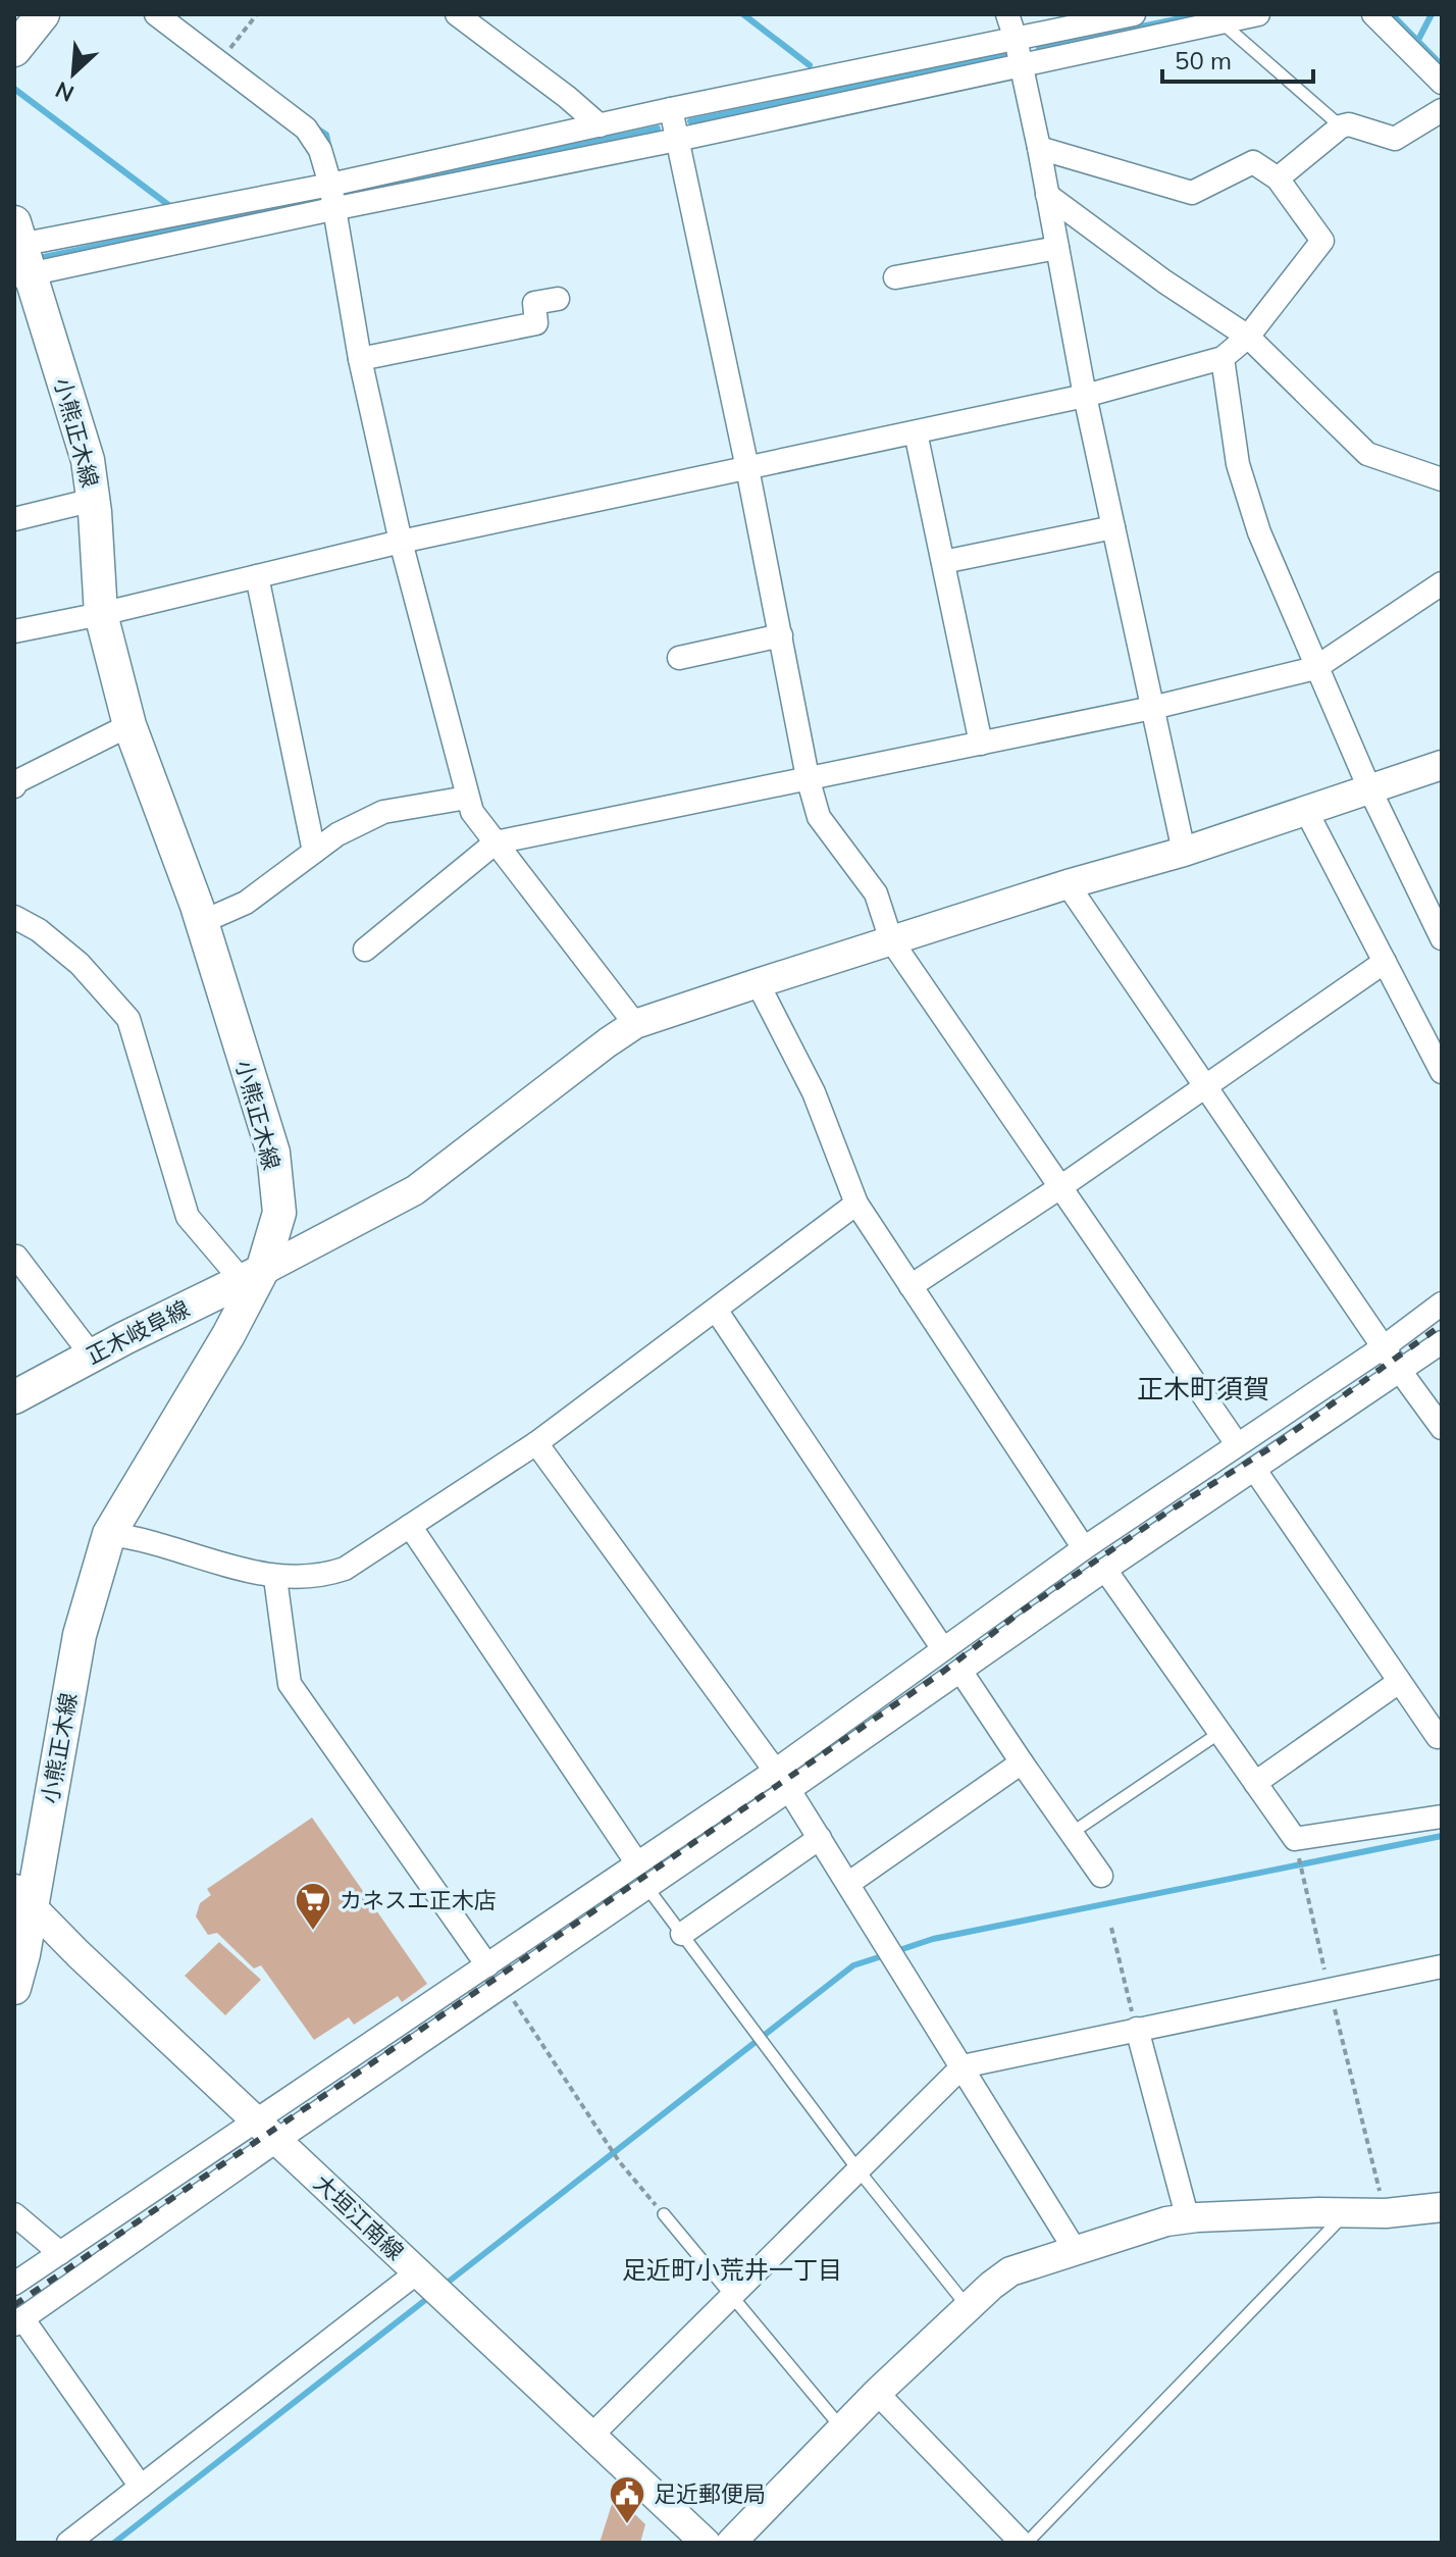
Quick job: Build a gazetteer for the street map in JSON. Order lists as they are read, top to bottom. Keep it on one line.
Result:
{"streets":{"main road":["小熊正木線","正木岐阜線"],"street":["大垣江南線"]},"crossings":[["小熊正木線","正木岐阜線"],["小熊正木線","大垣江南線"]],"districts":["正木町須賀","足近町小荒井一丁目"],"places":{"supermarket":["カネスエ正木店"],"public building":["足近郵便局"]},"scale_bar":"50 m","north":"bottom left"}
